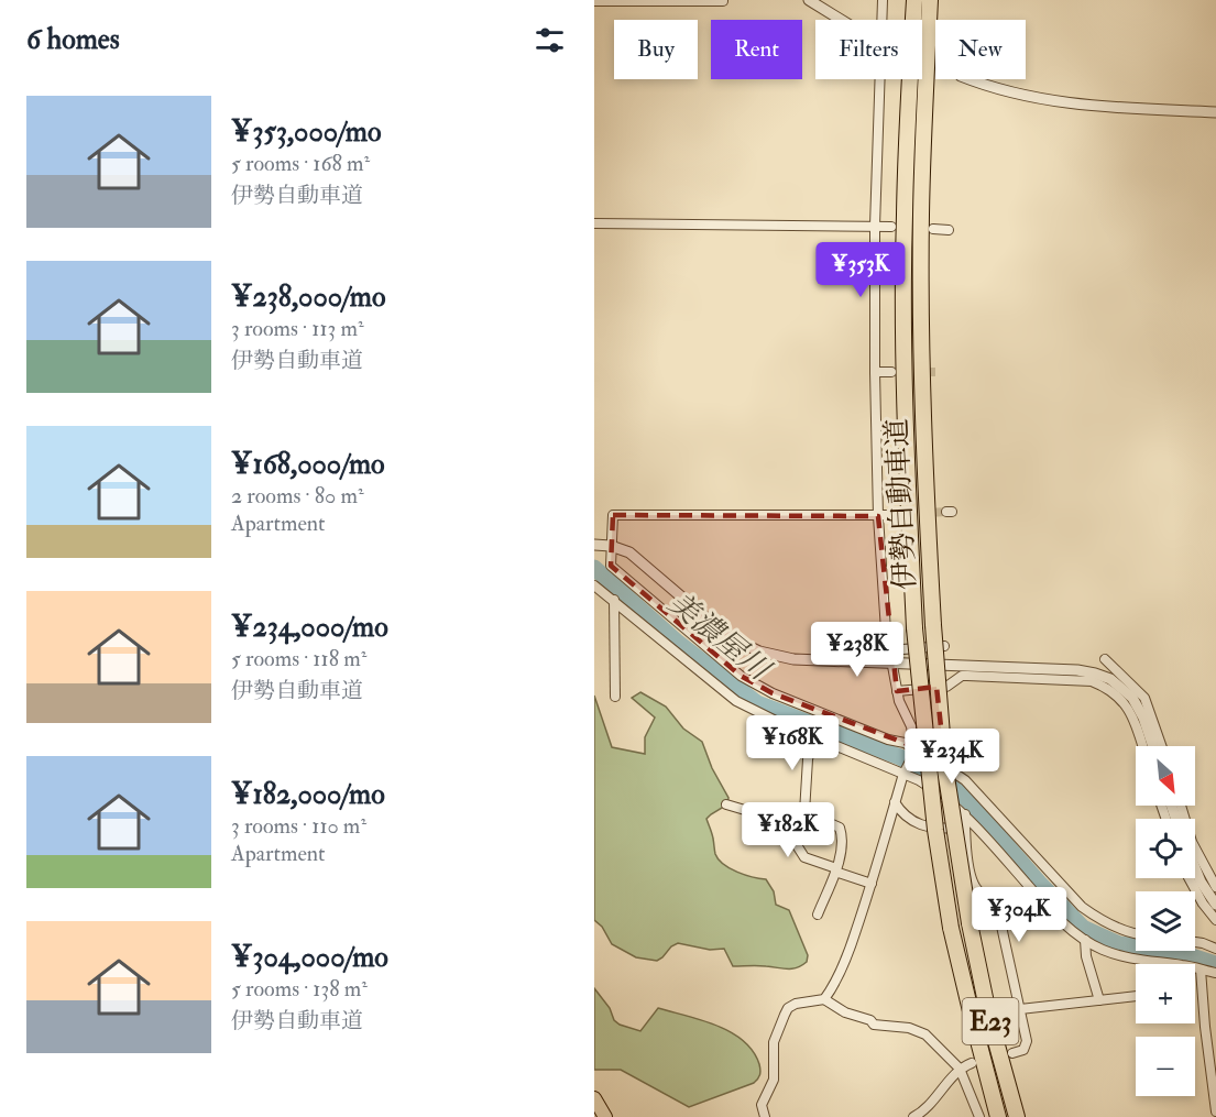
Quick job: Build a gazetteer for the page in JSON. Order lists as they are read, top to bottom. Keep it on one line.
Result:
{"streets":{"highway":["伊勢自動車道","E23"]},"water":["美濃屋川"],"north":"bottom right","page":{"heading":"6 homes","chip":["Buy","Rent","Filters","New"],"list":[{"name":"¥353,000/mo","note":"5 rooms · 168 m² · 伊勢自動車道"},{"name":"¥238,000/mo","note":"3 rooms · 113 m² · 伊勢自動車道"},{"name":"¥168,000/mo","note":"2 rooms · 80 m² · Apartment"},{"name":"¥234,000/mo","note":"5 rooms · 118 m² · 伊勢自動車道"},{"name":"¥182,000/mo","note":"3 rooms · 110 m² · Apartment"},{"name":"¥304,000/mo","note":"5 rooms · 138 m² · 伊勢自動車道"}],"price":["¥353K","¥238K","¥168K","¥234K","¥182K","¥304K"],"map_buttons":["+","−"]}}
